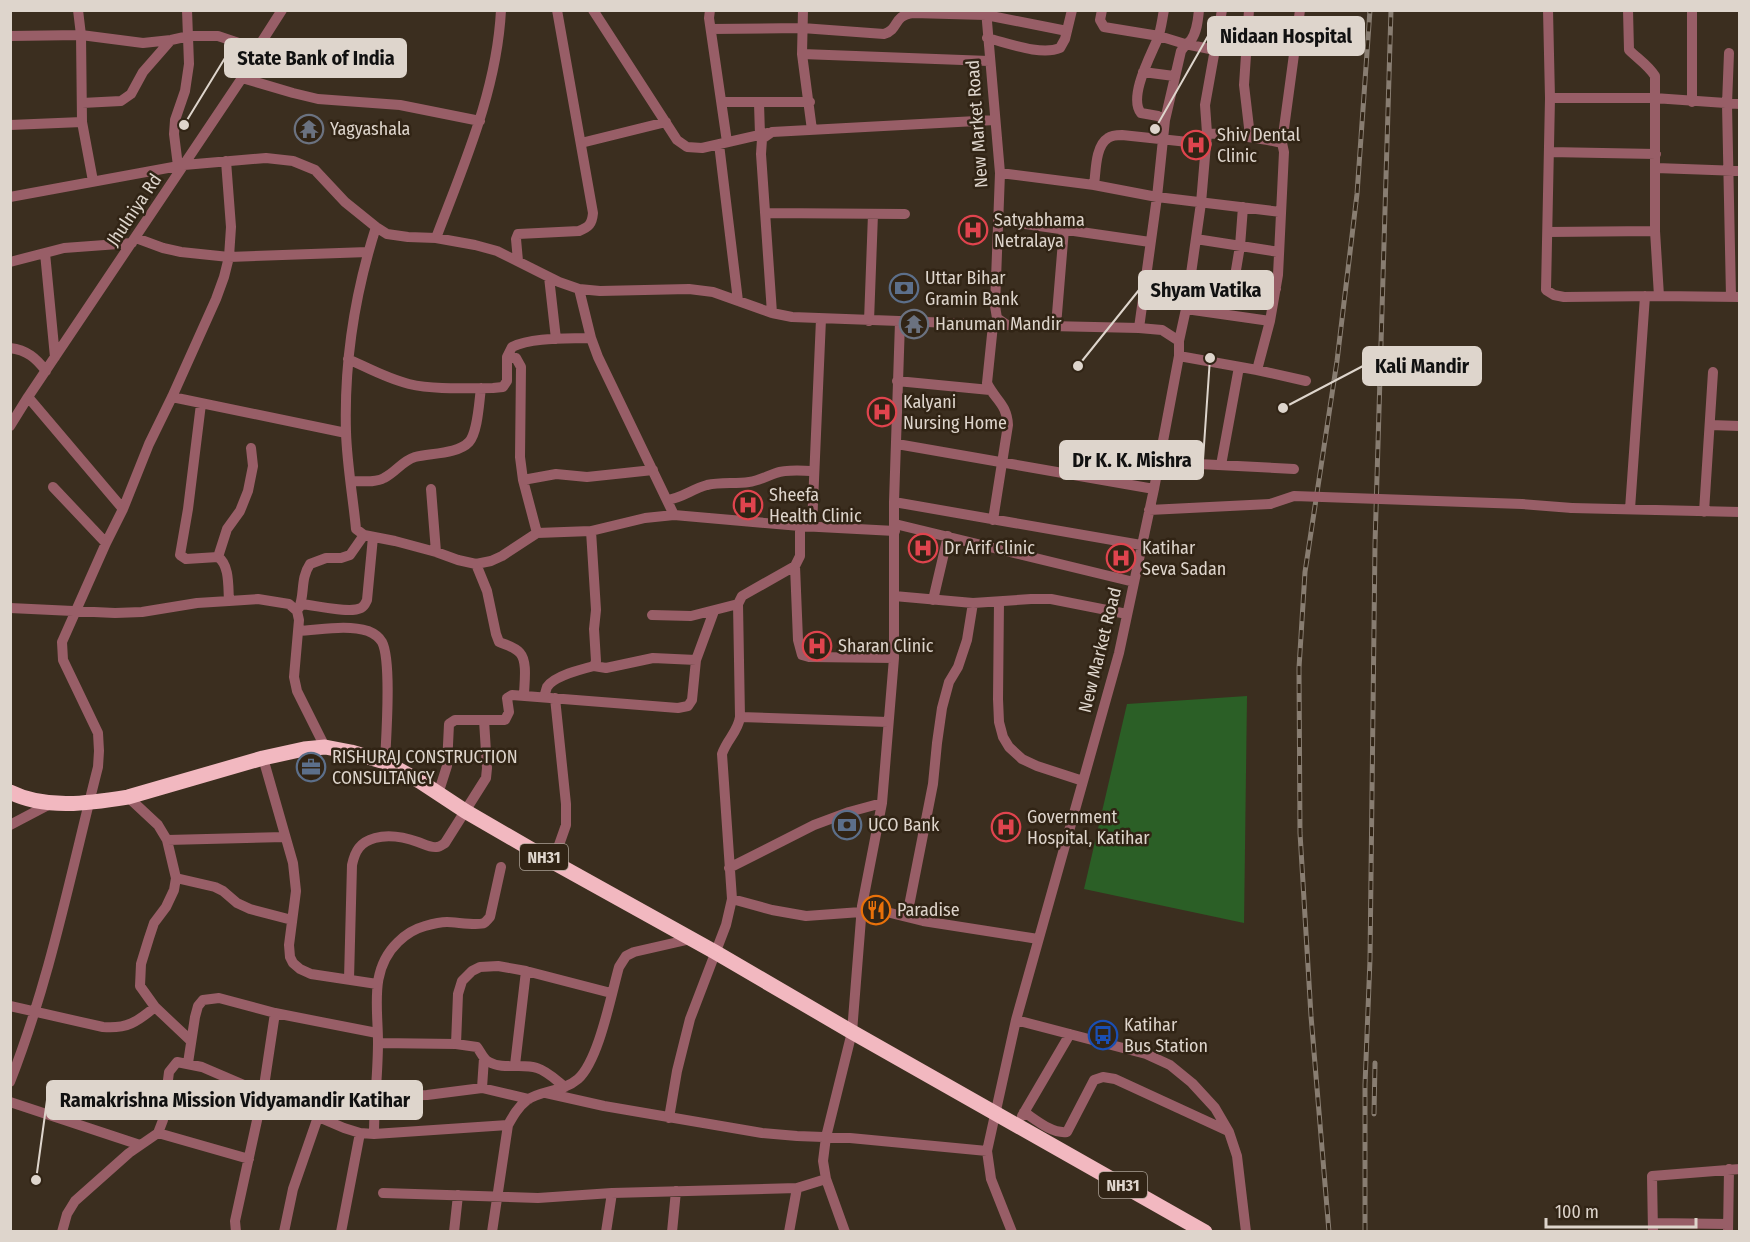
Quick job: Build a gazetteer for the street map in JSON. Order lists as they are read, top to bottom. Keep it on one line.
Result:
{"streets":{"highway":["NH31"],"street":["New Market Road","Jhulniya Rd"]},"crossings":[["New Market Road","NH31"]],"places":{"other":["State Bank of India","Nidaan Hospital","Dr K. K. Mishra","Shyam Vatika","Kali Mandir","Ramakrishna Mission Vidyamandir Katihar"],"temple":["Yagyashala","Hanuman Mandir"],"hospital":["Shiv Dental Clinic","Satyabhama Netralaya","Kalyani Nursing Home","Sheefa Health Clinic","Dr Arif Clinic","Katihar Seva Sadan","Sharan Clinic","Government Hospital, Katihar"],"bank":["Uttar Bihar Gramin Bank","UCO Bank"],"office":["RISHURAJ CONSTRUCTION CONSULTANCY"],"restaurant":["Paradise"],"bus stop":["Katihar Bus Station"]},"scale_bar":"100 m"}
